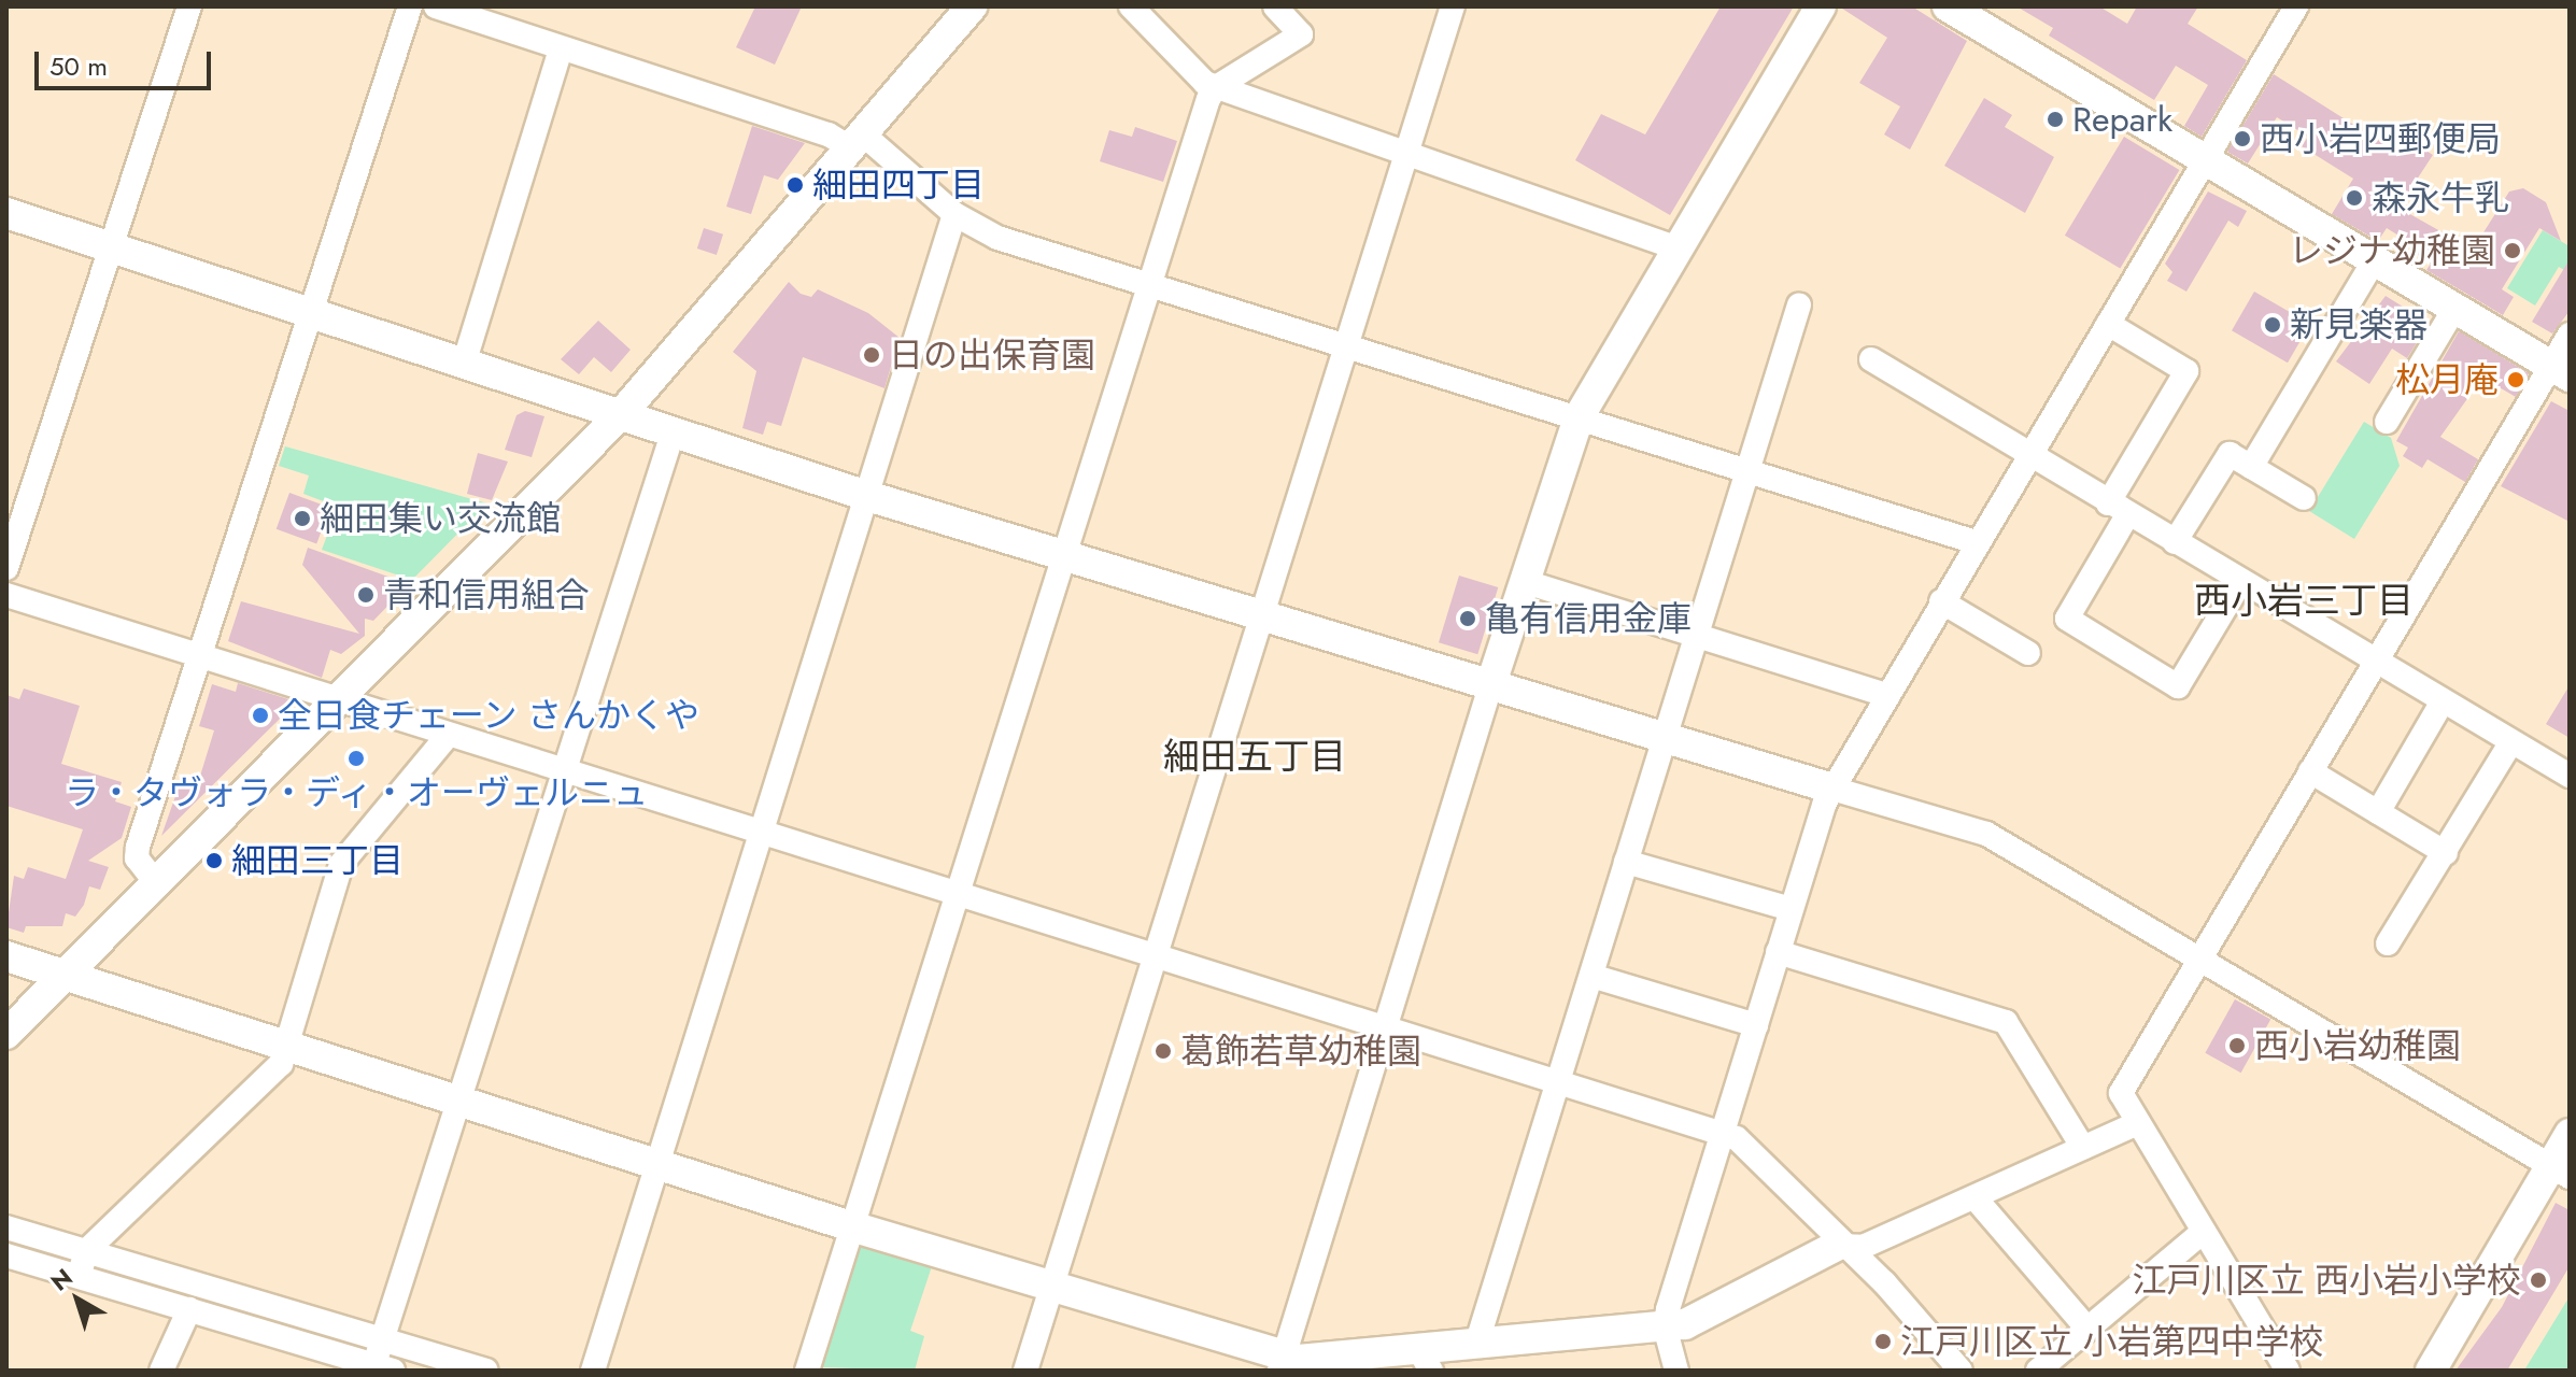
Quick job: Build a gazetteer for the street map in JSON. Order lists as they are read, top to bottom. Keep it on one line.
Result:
{"districts":["西小岩三丁目","細田五丁目"],"places":["Repark","西小岩四郵便局","細田四丁目","森永牛乳","レジナ幼稚園","新見楽器","日の出保育園","松月庵","細田集い交流館","青和信用組合","亀有信用金庫","全日食チェーン さんかくや","ラ・タヴォラ・ディ・オーヴェルニュ","細田三丁目","西小岩幼稚園","葛飾若草幼稚園","江戸川区立 西小岩小学校","江戸川区立 小岩第四中学校"],"scale_bar":"50 m","north":"top left"}
